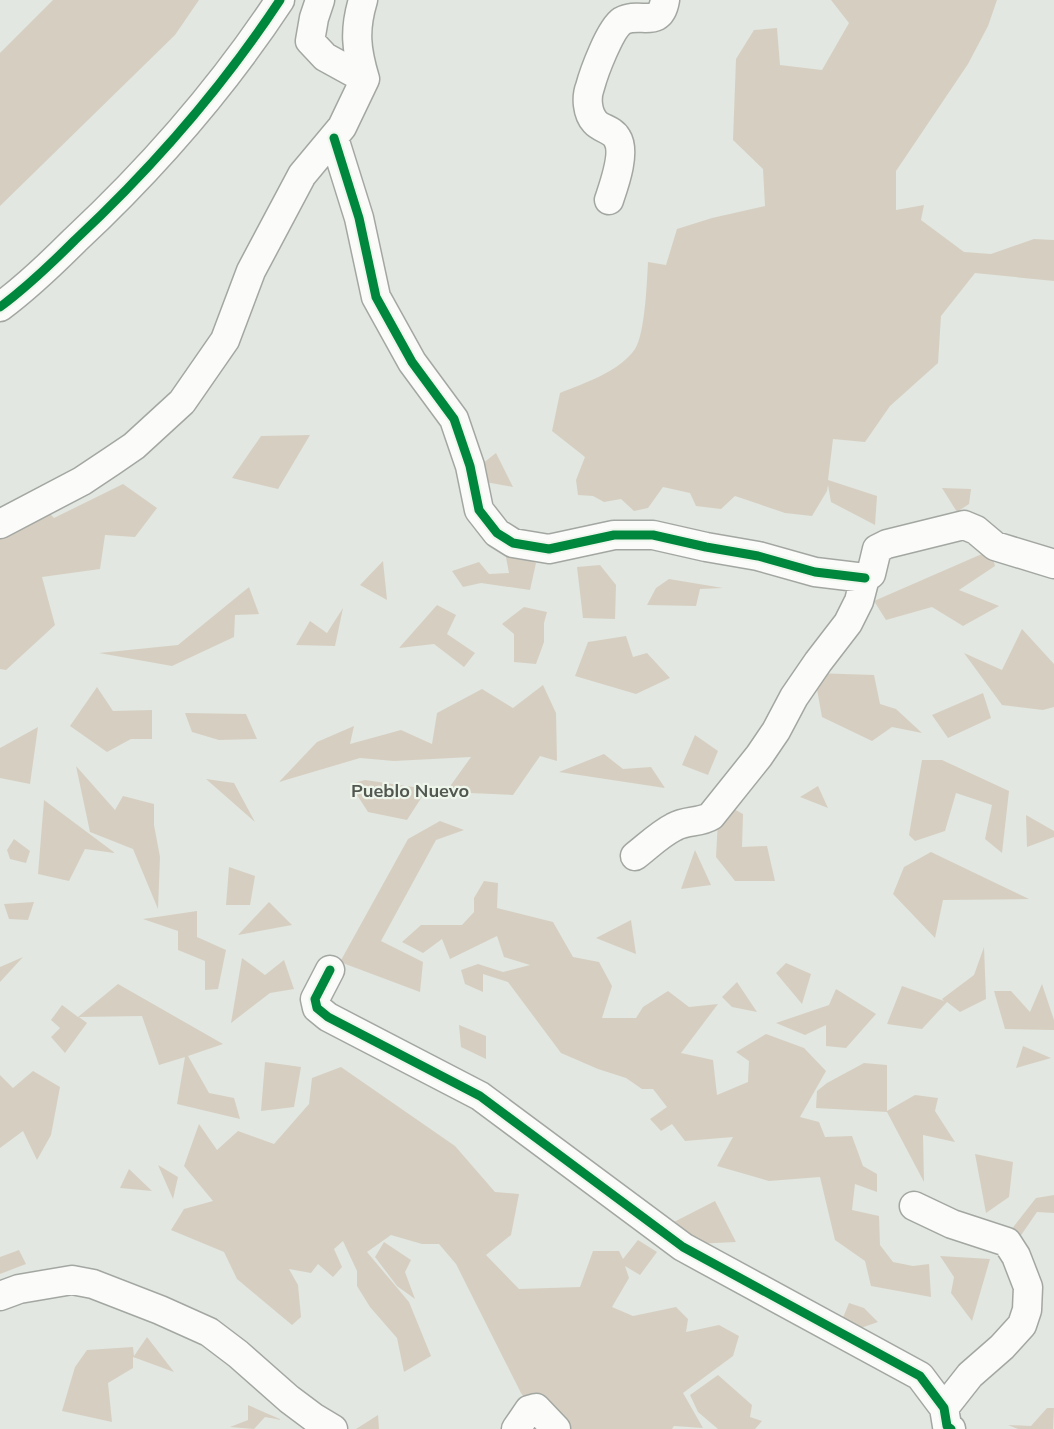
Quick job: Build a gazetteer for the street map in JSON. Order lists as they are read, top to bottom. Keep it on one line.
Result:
{"districts":["Pueblo Nuevo"]}
